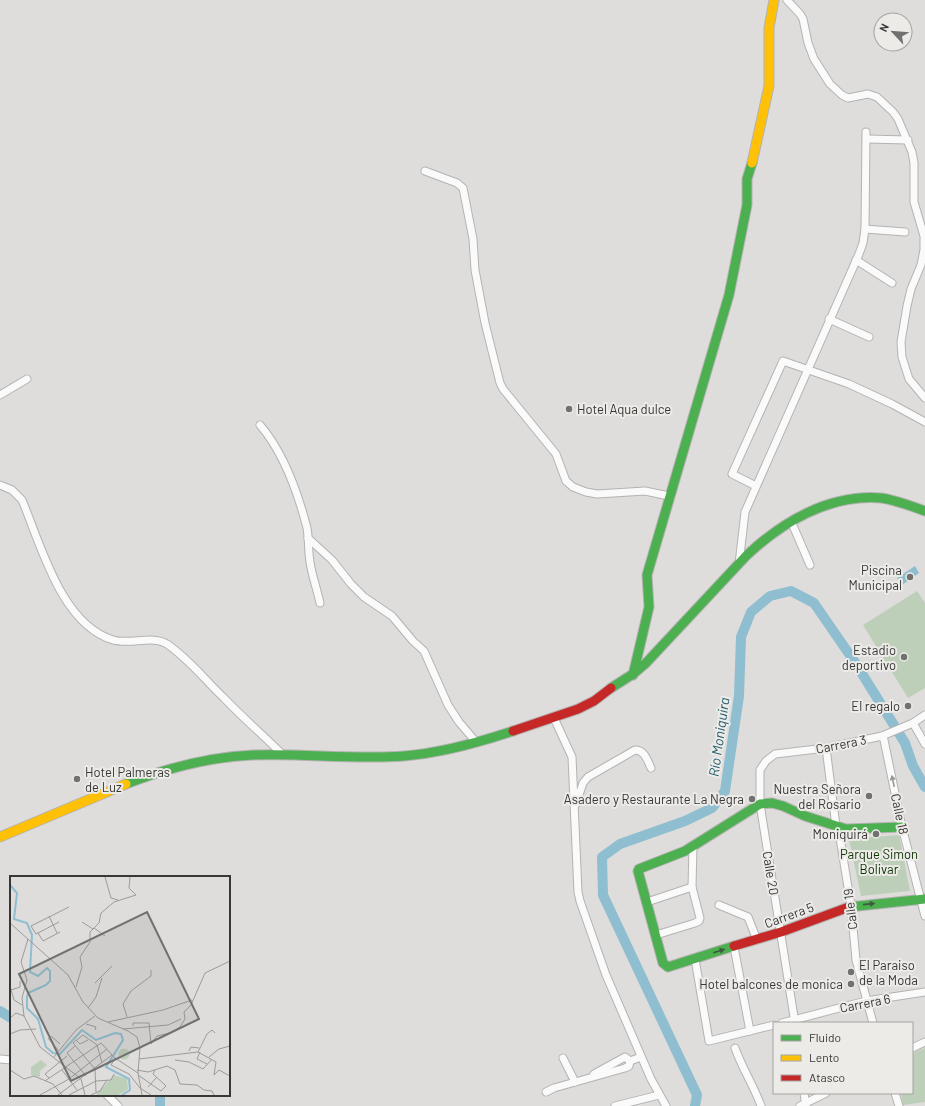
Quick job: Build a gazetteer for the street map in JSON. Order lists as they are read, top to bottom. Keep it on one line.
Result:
{"streets":{"street":["Carrera 3","Calle 18","Calle 20","Calle 19","Carrera 5","Carrera 6"]},"crossings":[["Carrera 3","Calle 18"],["Carrera 3","Calle 20"],["Carrera 3","Calle 19"],["Calle 18","Carrera 5"],["Calle 20","Carrera 5"],["Calle 20","Carrera 6"],["Calle 19","Carrera 5"],["Calle 19","Carrera 6"]],"one_way":["Calle 18"],"water":["Río Moniquira"],"parks":["Parque Simon Bolivar"],"places":["Hotel Aqua dulce","Piscina Municipal","Estadio deportivo","El regalo","Hotel Palmeras de Luz","Nuestra Señora del Rosario","Asadero y Restaurante La Negra","Moniquirá","El Paraiso de la Moda","Hotel balcones de monica"],"legend":["Fluido","Lento","Atasco"],"north":"top left"}
